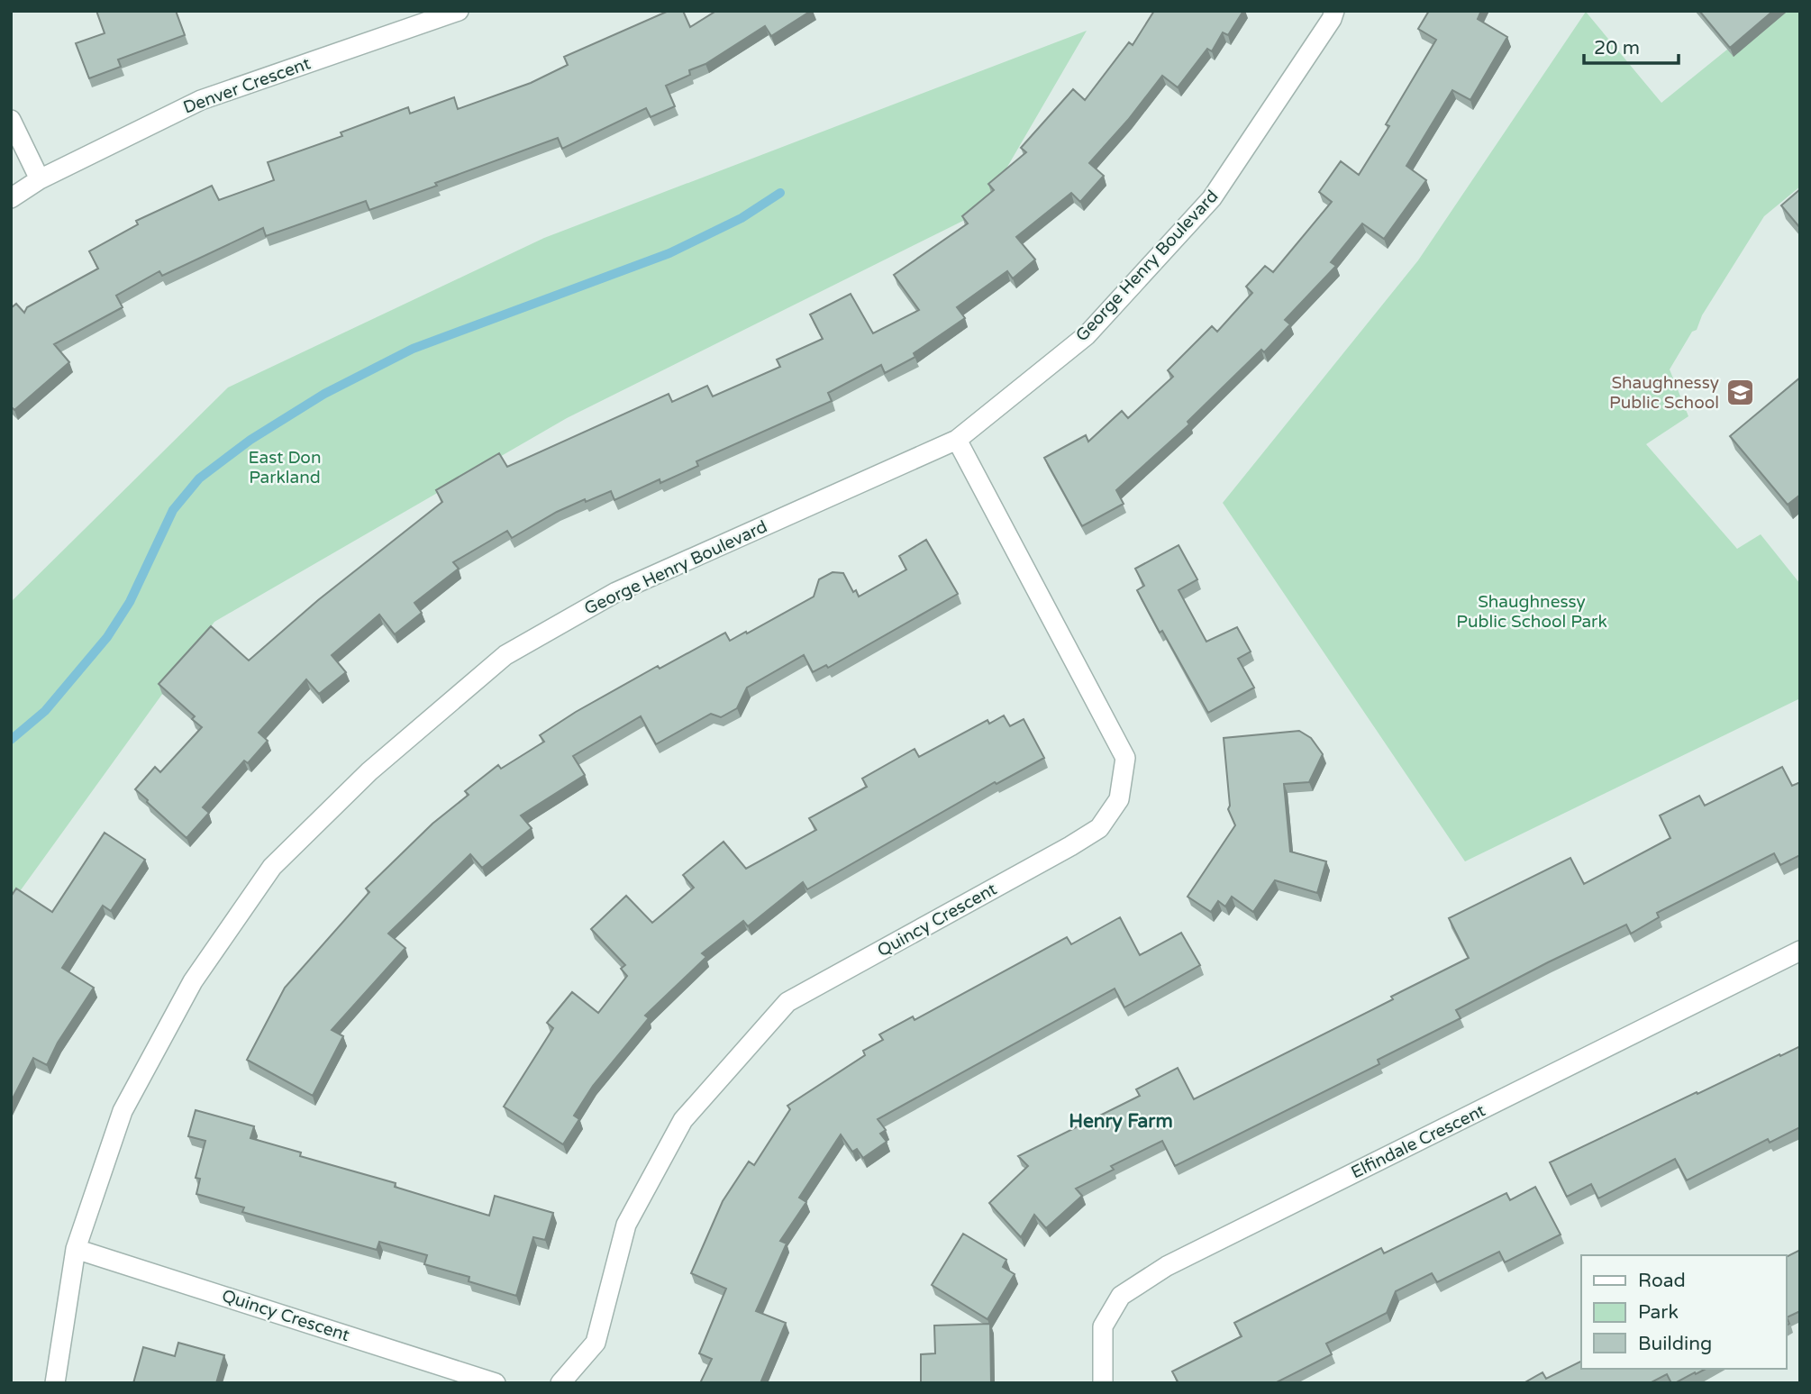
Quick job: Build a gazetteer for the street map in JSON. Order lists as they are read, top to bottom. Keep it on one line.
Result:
{"streets":{"street":["Denver Crescent","George Henry Boulevard","Quincy Crescent","Elfindale Crescent"]},"crossings":[["George Henry Boulevard","Quincy Crescent"]],"districts":["Henry Farm"],"parks":["East Don Parkland","Shaughnessy Public School Park"],"places":{"school or university":["Shaughnessy Public School"]},"legend":["Road","Park","Building"],"scale_bar":"20 m"}
